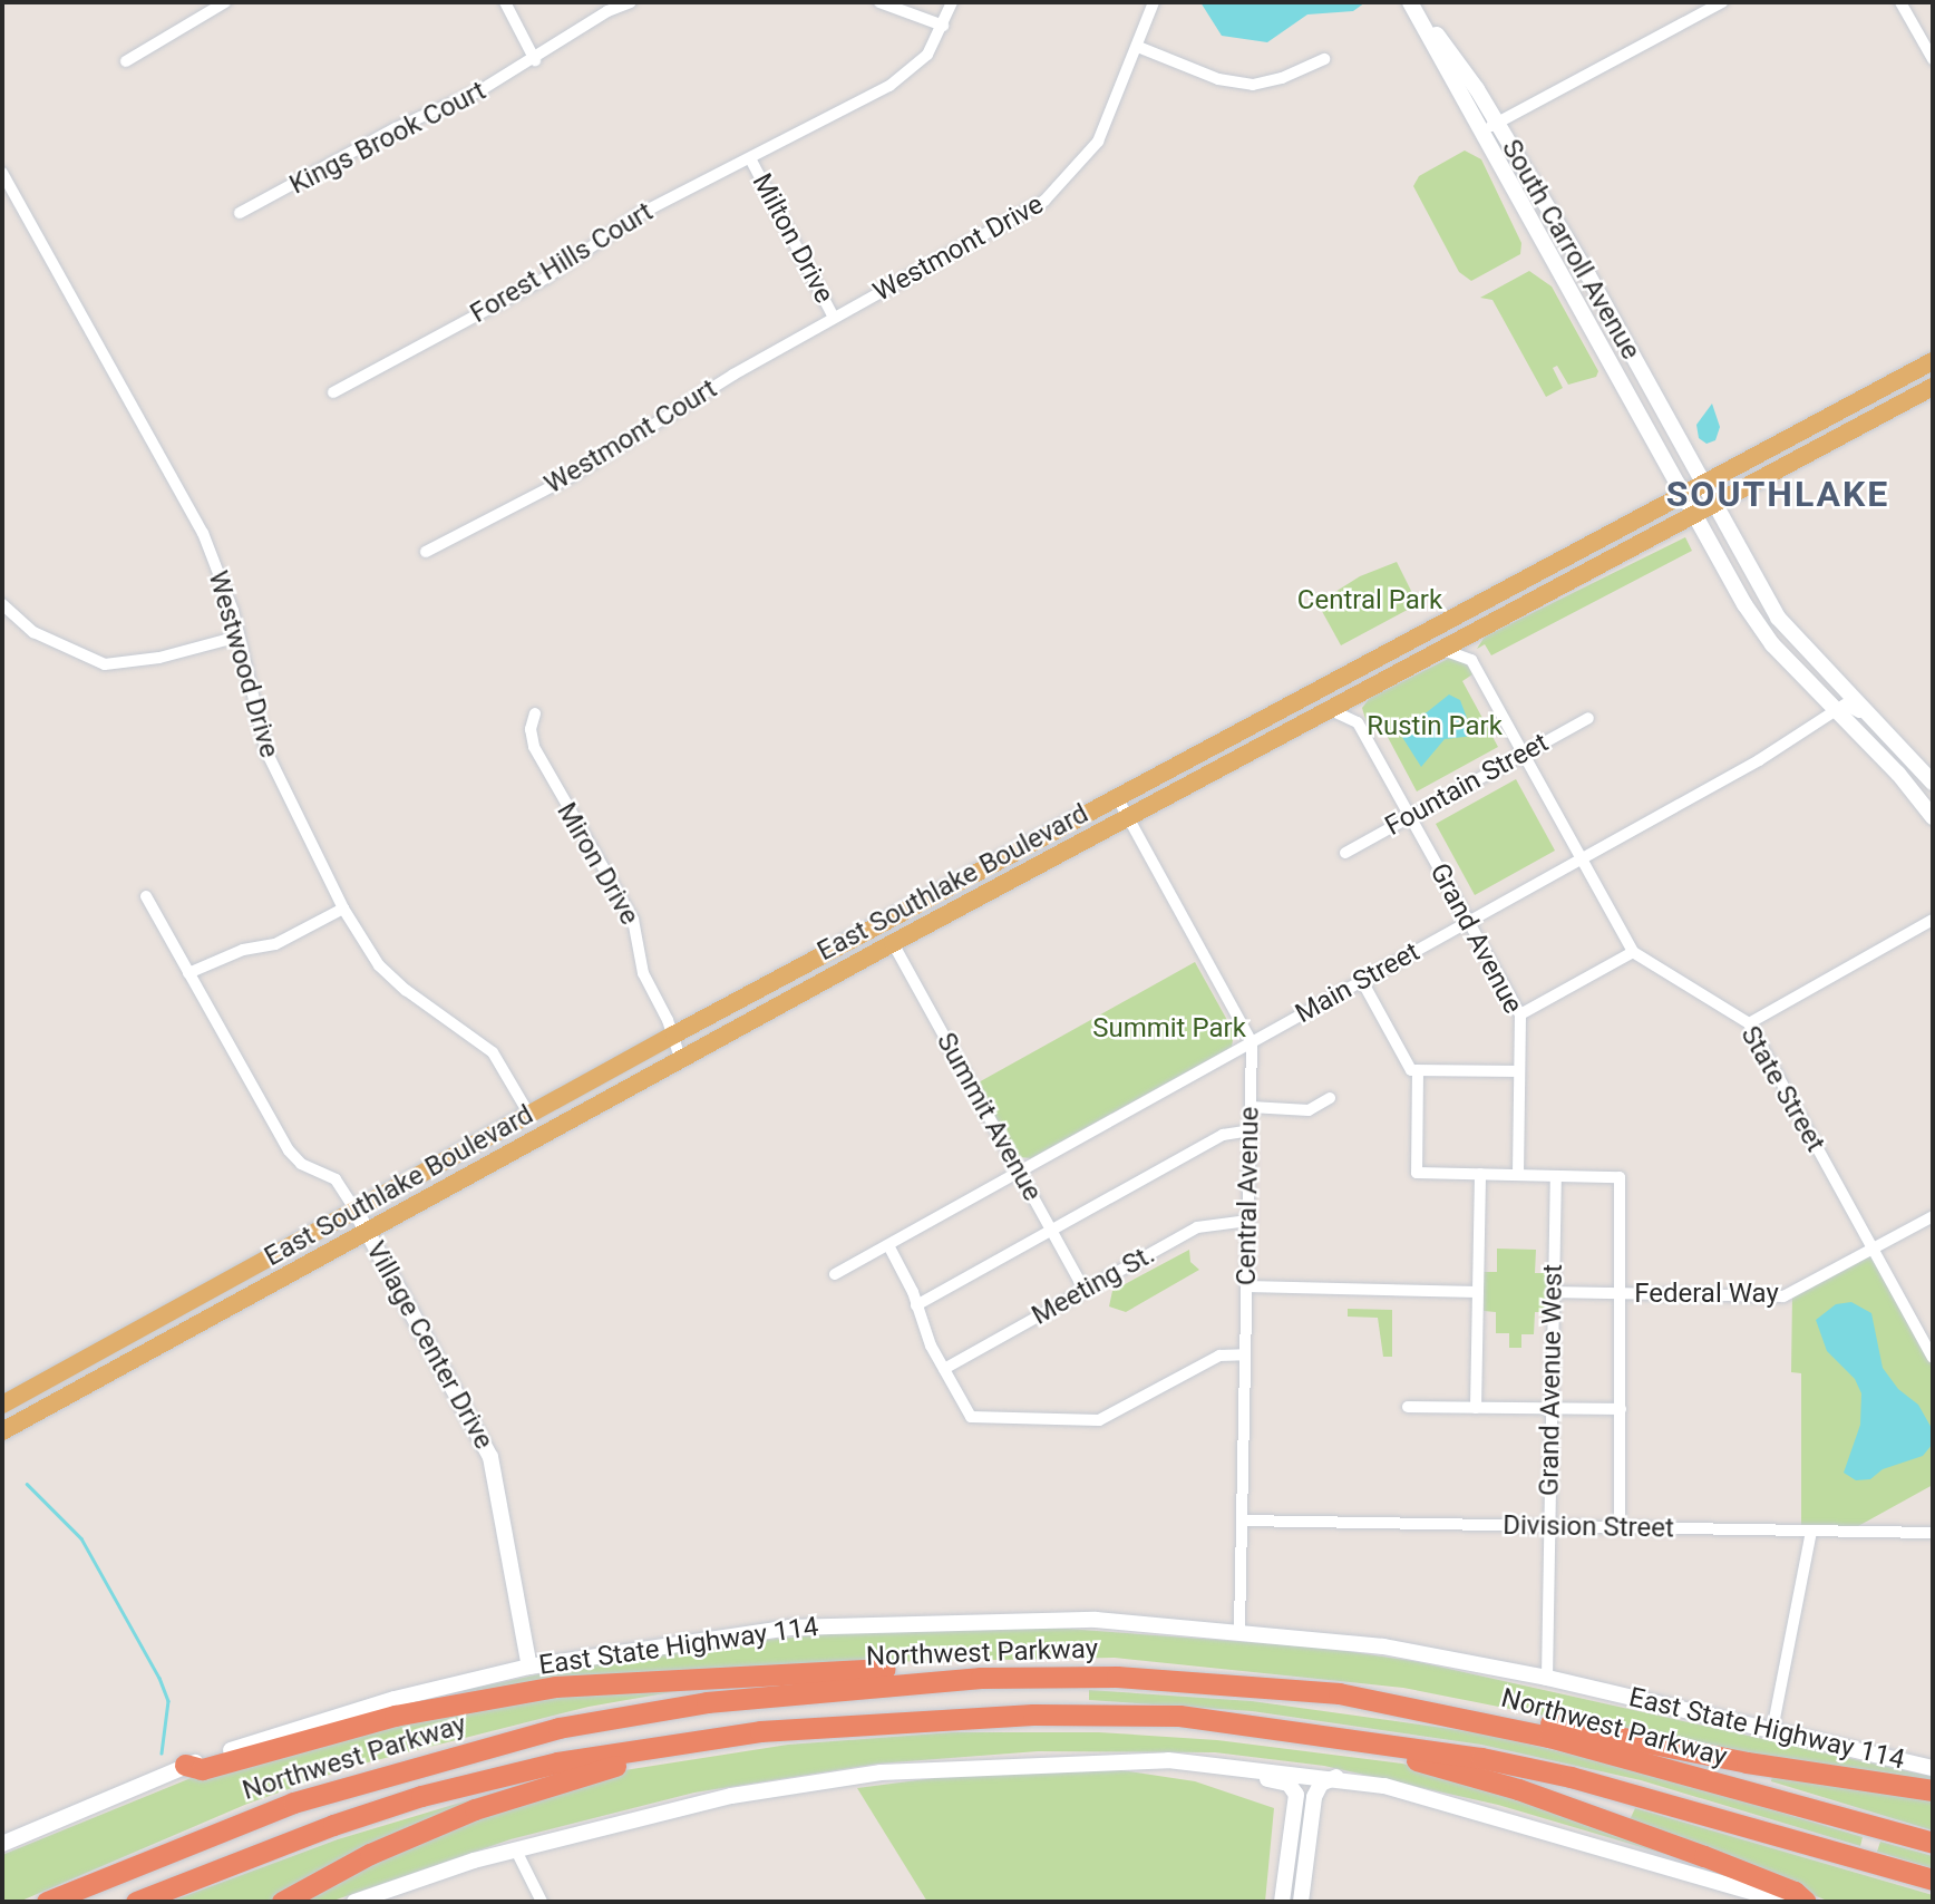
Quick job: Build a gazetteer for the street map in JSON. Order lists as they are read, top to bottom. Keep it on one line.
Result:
{"streets":{"highway":["Northwest Parkway"],"main road":["South Carroll Avenue","East Southlake Boulevard","Village Center Drive","East State Highway 114"],"street":["Kings Brook Court","Milton Drive","Westmont Drive","Forest Hills Court","Westmont Court","Westwood Drive","Fountain Street","Miron Drive","Grand Avenue","Main Street","State Street","Summit Avenue","Central Avenue","Meeting St.","Federal Way","Grand Avenue West","Division Street"]},"crossings":[["Milton Drive","Westmont Drive"],["Milton Drive","Forest Hills Court"],["Milton Drive","Westmont Court"],["Westmont Drive","Westmont Court"],["South Carroll Avenue","East Southlake Boulevard"],["South Carroll Avenue","Main Street"],["Westwood Drive","East Southlake Boulevard"],["Fountain Street","Grand Avenue"],["Fountain Street","State Street"],["Miron Drive","East Southlake Boulevard"],["East Southlake Boulevard","Summit Avenue"],["East Southlake Boulevard","Central Avenue"],["East Southlake Boulevard","Village Center Drive"],["Grand Avenue","Main Street"],["Main Street","State Street"],["Main Street","Summit Avenue"],["Main Street","Central Avenue"],["State Street","Federal Way"],["Summit Avenue","Meeting St."],["Central Avenue","Meeting St."],["Central Avenue","Division Street"],["Central Avenue","East State Highway 114"],["Federal Way","Grand Avenue West"],["Village Center Drive","East State Highway 114"],["Grand Avenue West","Division Street"],["Grand Avenue West","East State Highway 114"]],"districts":["SOUTHLAKE"],"parks":["Central Park","Rustin Park","Summit Park"]}
